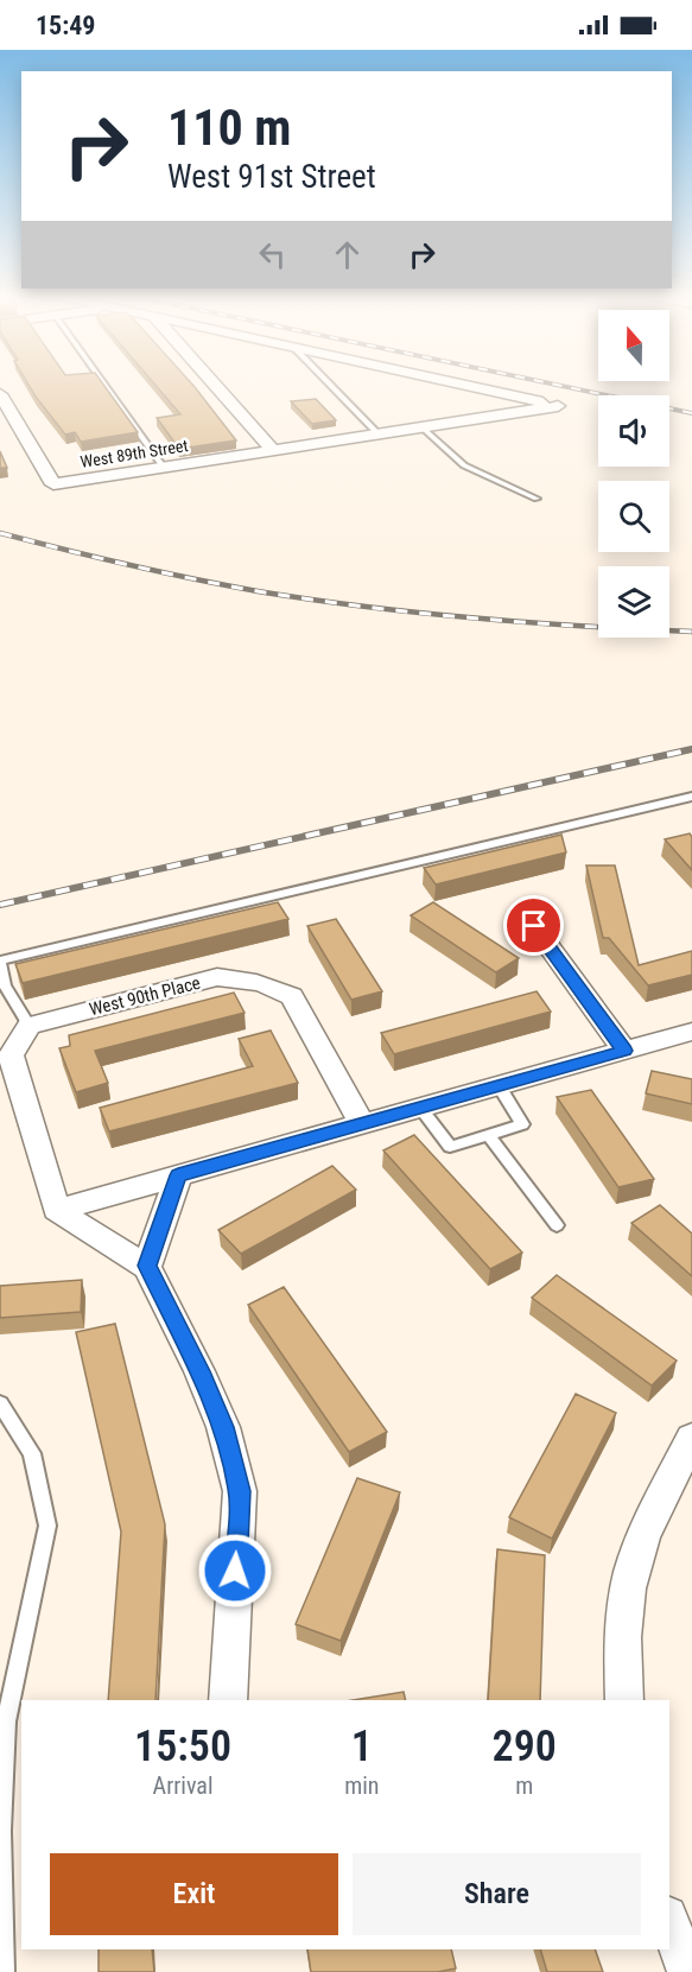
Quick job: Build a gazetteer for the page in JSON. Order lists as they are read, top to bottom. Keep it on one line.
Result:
{"streets":{"street":["West 89th Street","West 90th Place"]},"north":"top","page":{"status":"15:49","turn":["110 m","West 91st Street"],"eta":["15:50","Arrival","1","min","290","m"],"buttons":["Exit","Share"]}}
